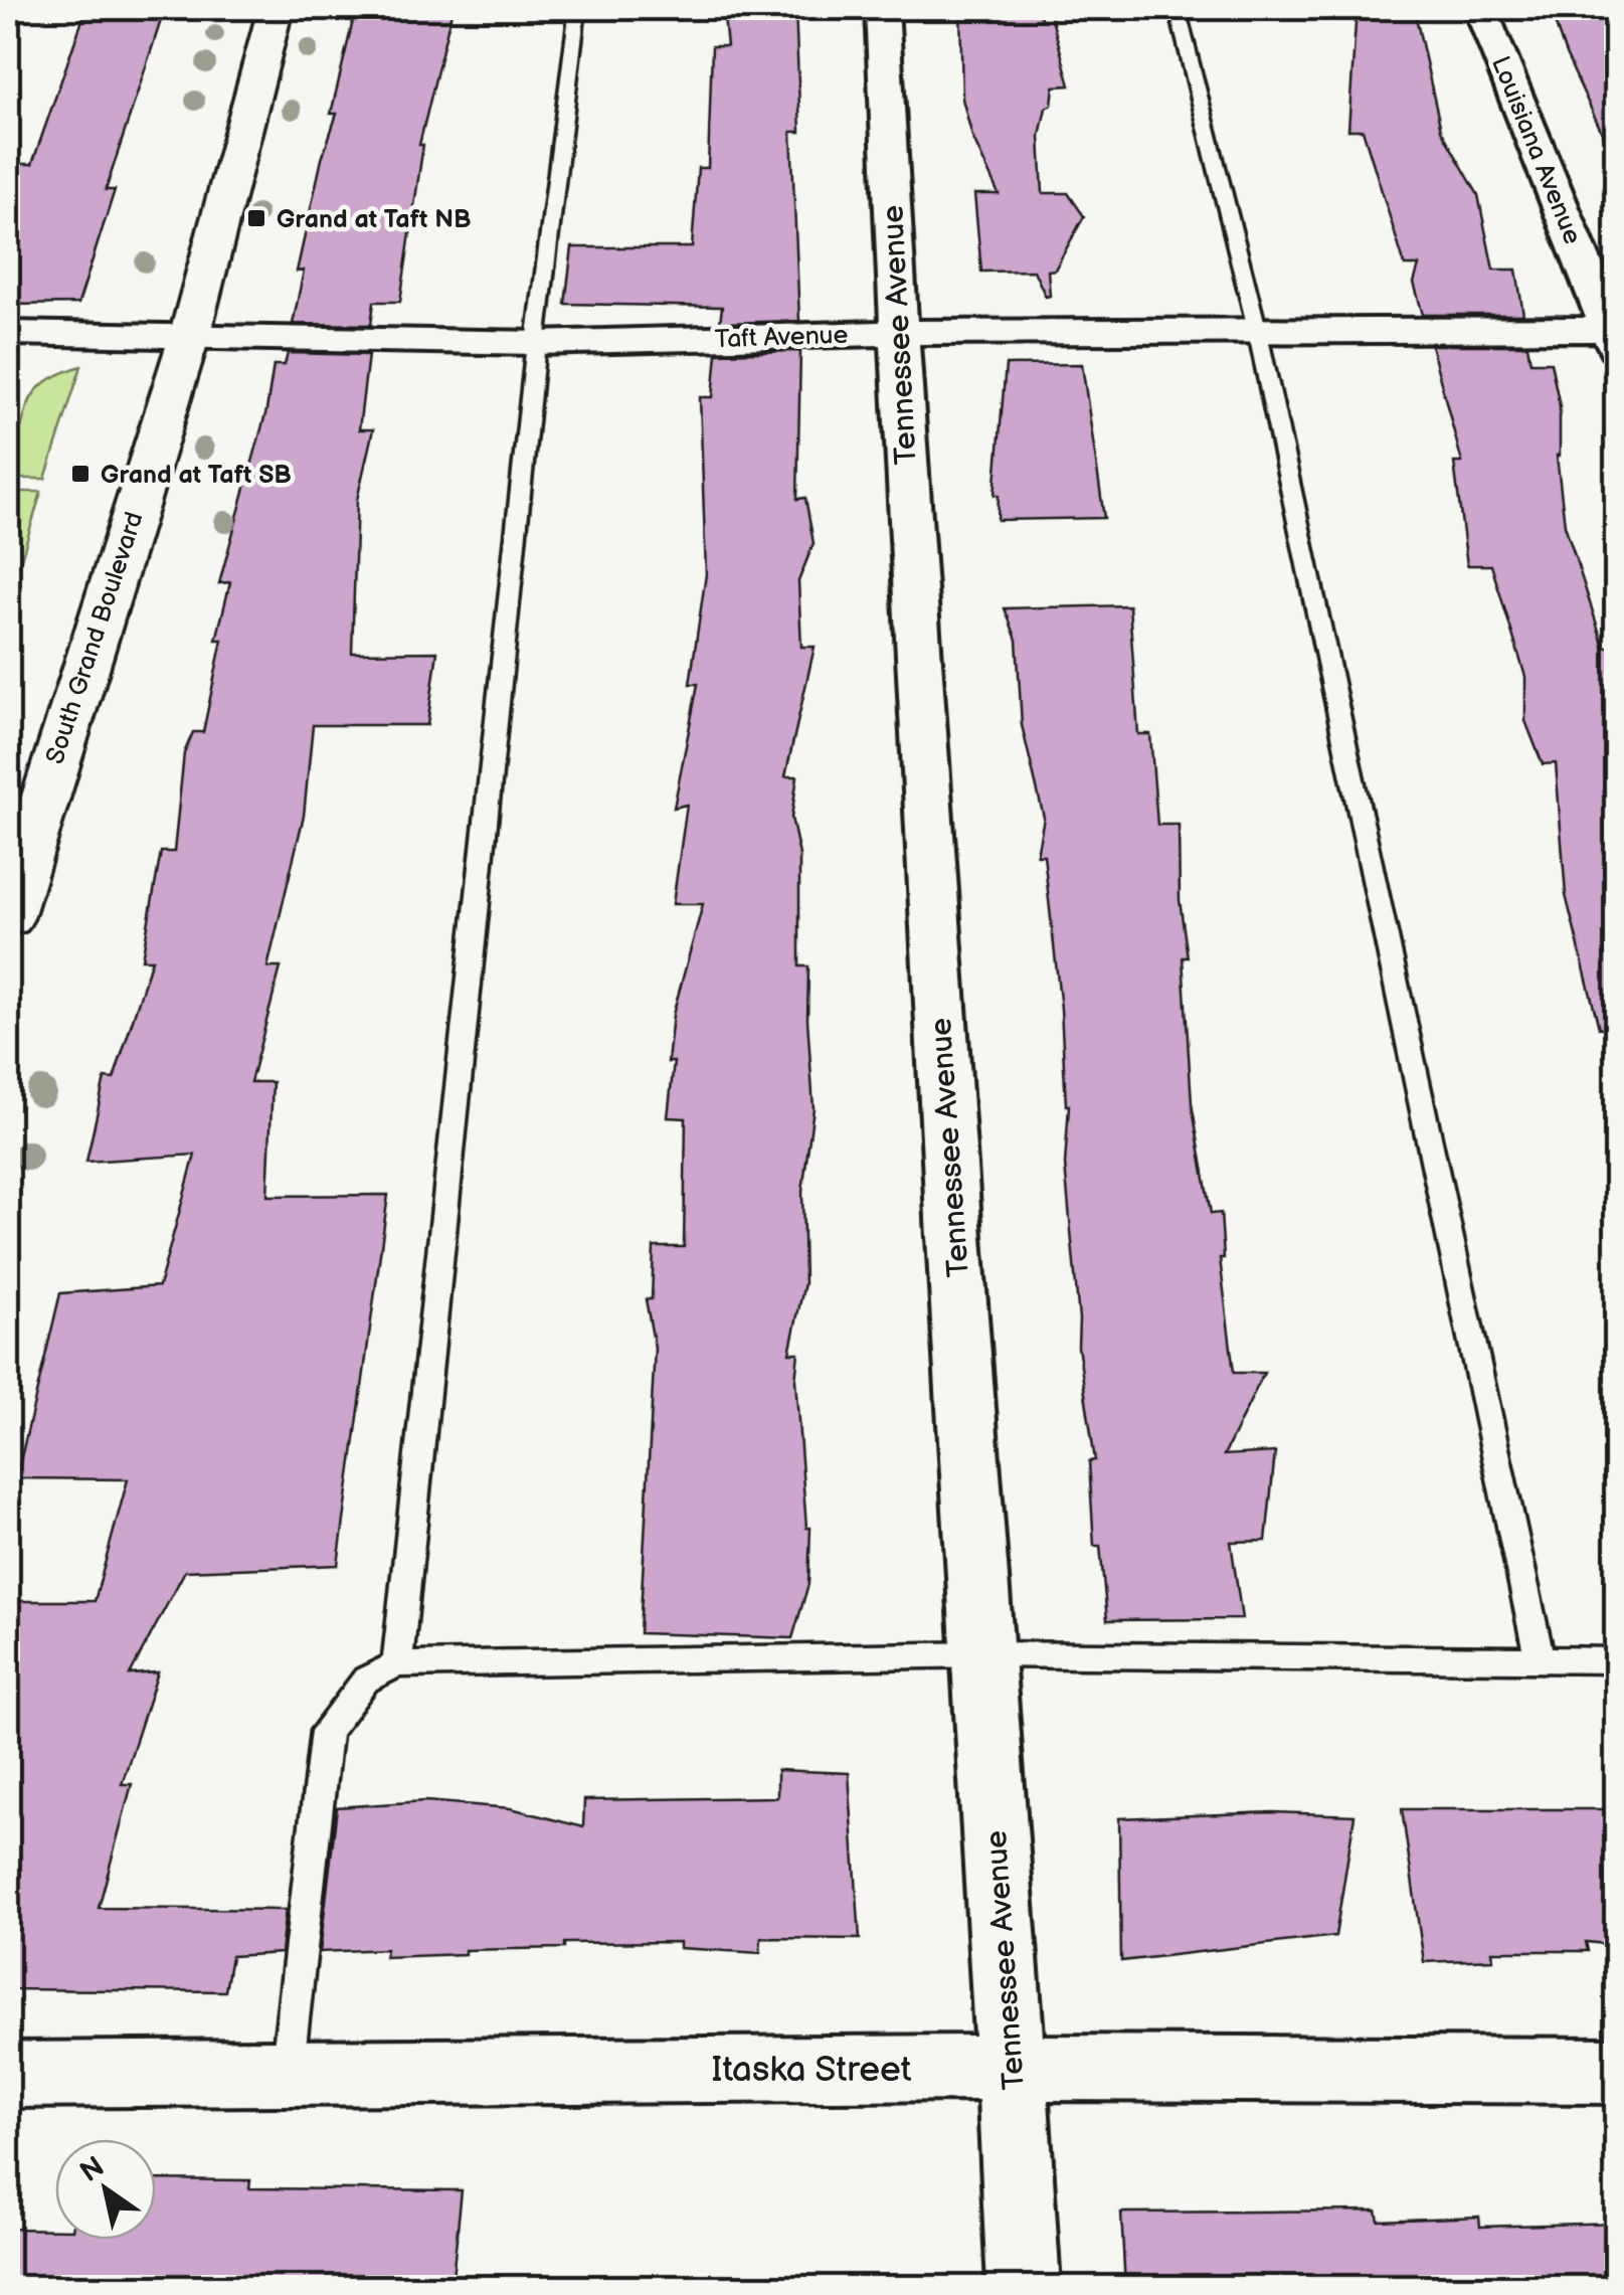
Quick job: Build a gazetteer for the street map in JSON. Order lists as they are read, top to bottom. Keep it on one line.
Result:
{"streets":{"main road":["South Grand Boulevard"],"street":["Louisiana Avenue","Tennessee Avenue","Taft Avenue","Itaska Street"]},"crossings":[["Louisiana Avenue","Taft Avenue"],["Tennessee Avenue","Taft Avenue"],["Tennessee Avenue","Itaska Street"],["Taft Avenue","South Grand Boulevard"]],"places":{"transit":["Grand at Taft NB","Grand at Taft SB"]},"north":"top left"}
